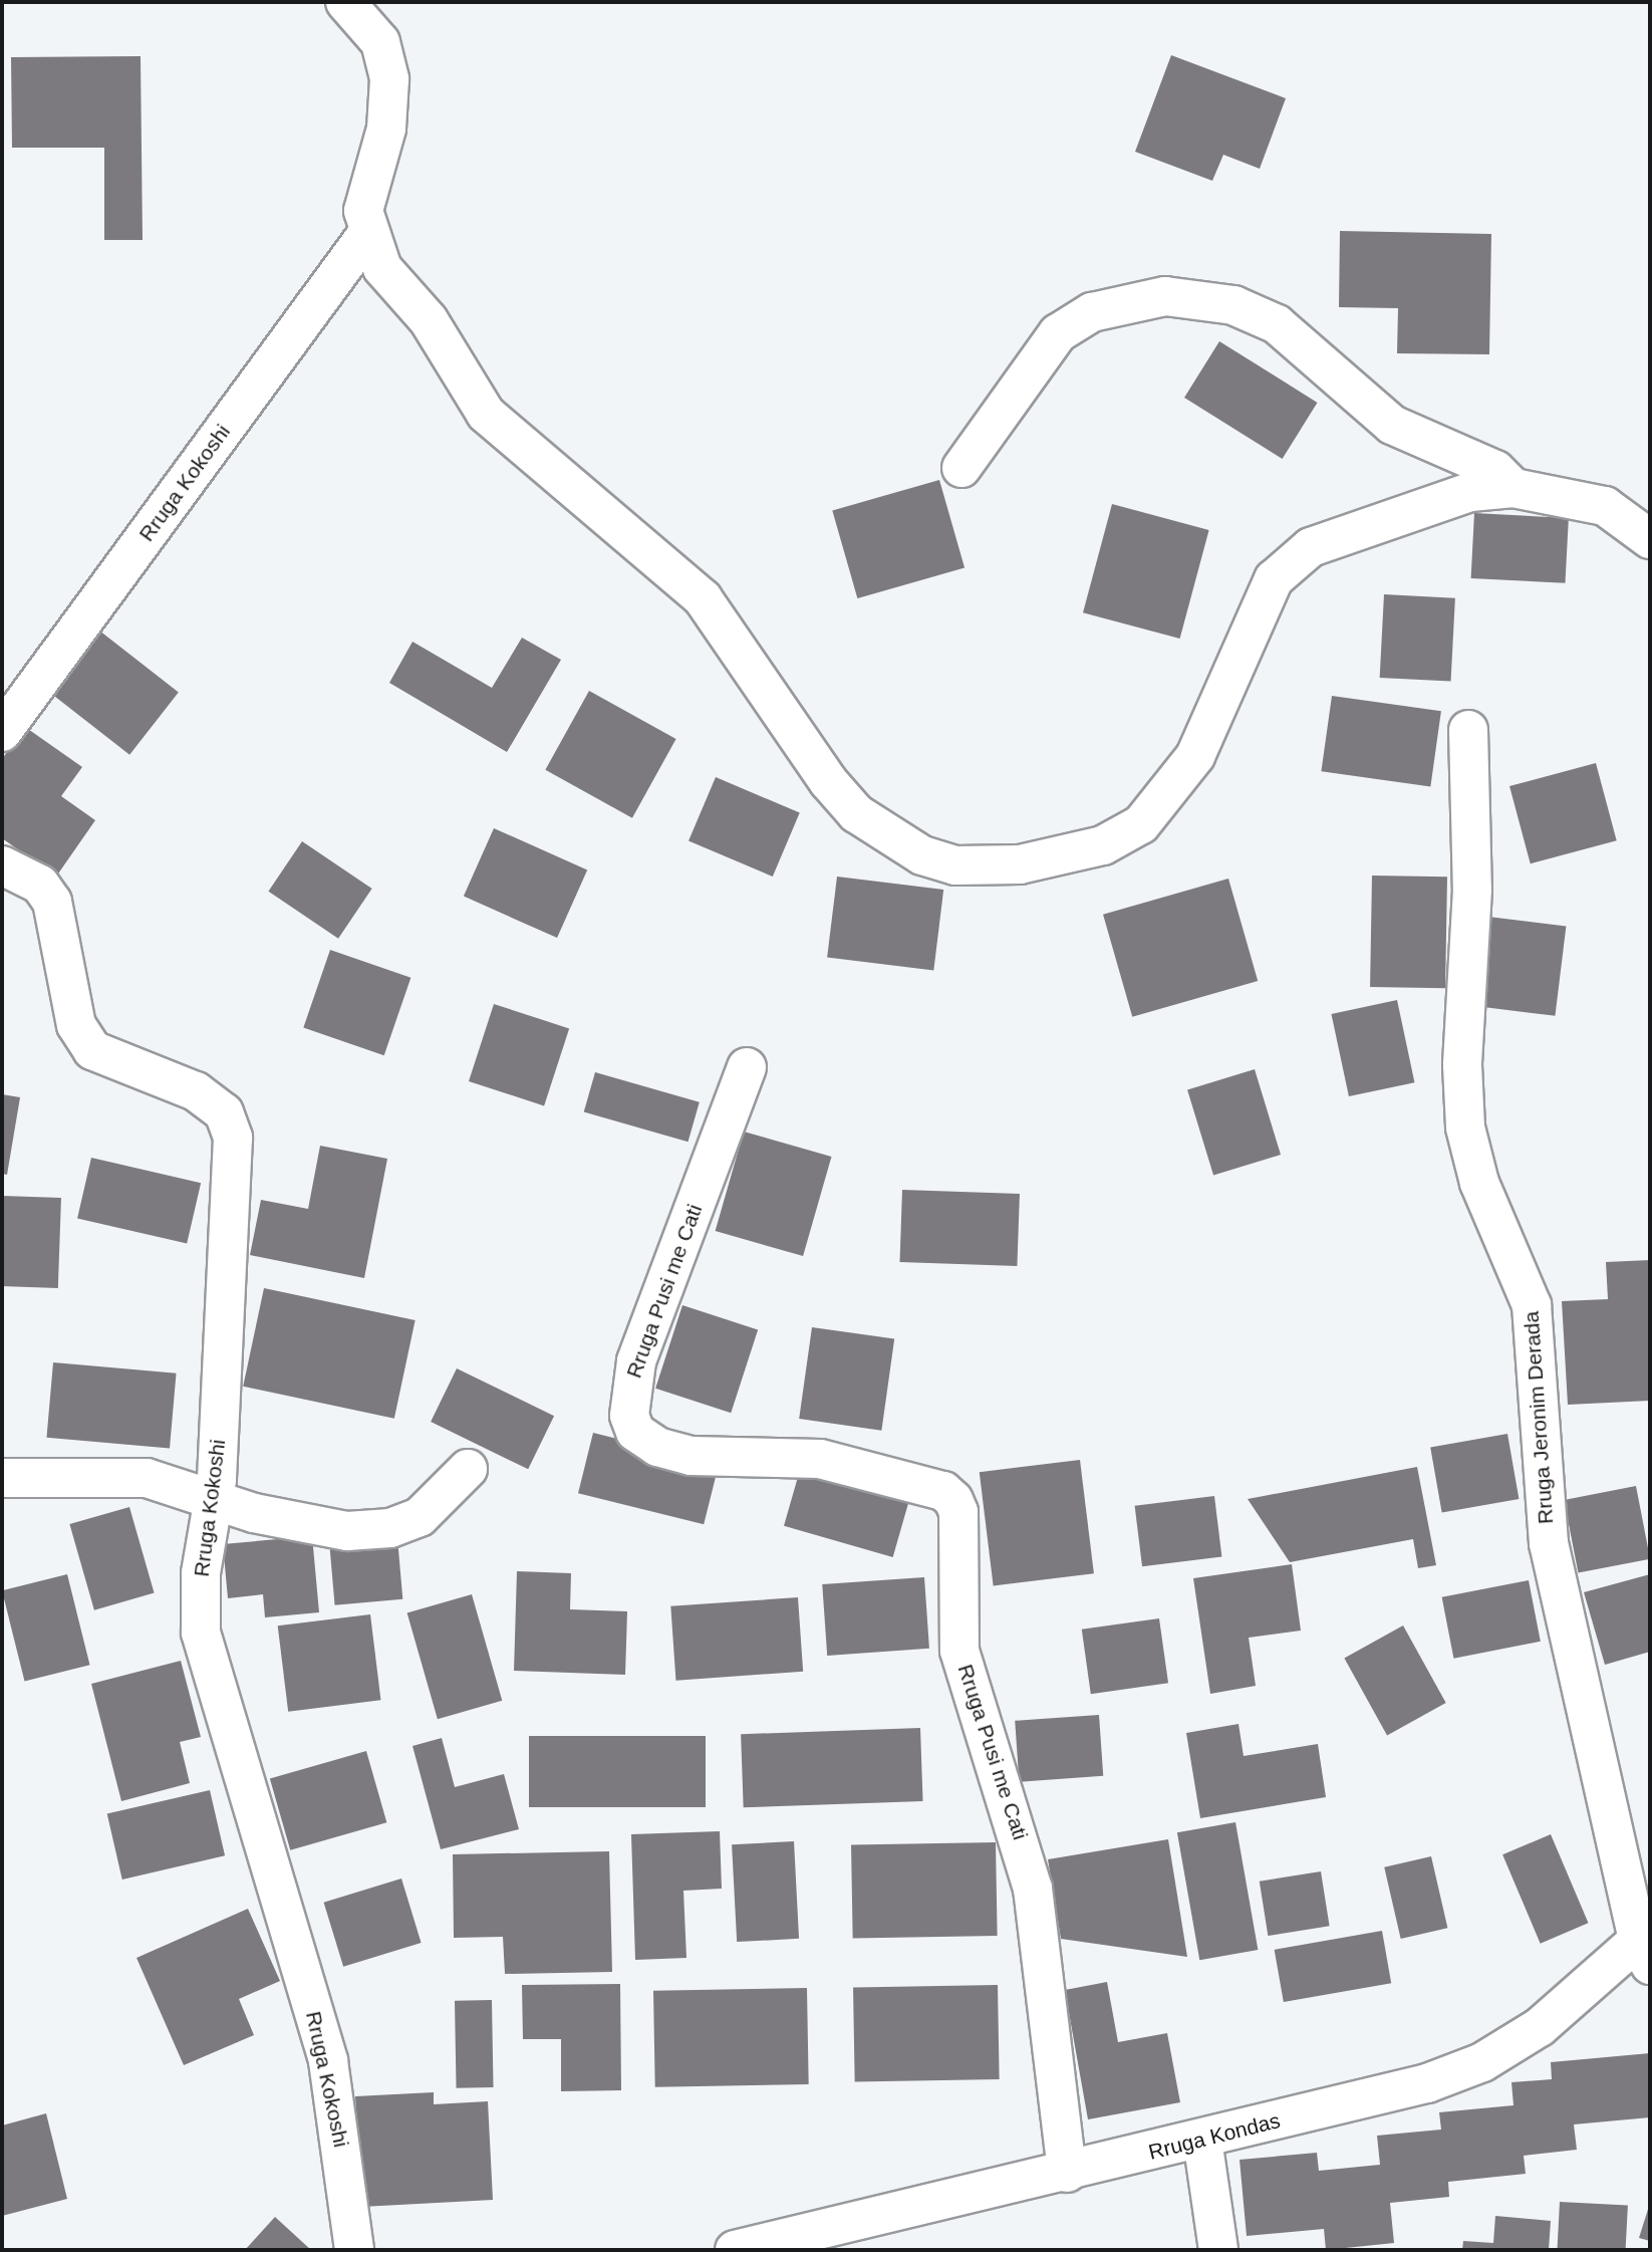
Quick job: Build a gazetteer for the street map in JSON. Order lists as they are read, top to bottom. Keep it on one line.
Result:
{"streets":{"street":["Rruga Kokoshi","Rruga Pusi me Cati","Rruga Jeronim Derada","Rruga Kondas"]},"crossings":[["Rruga Pusi me Cati","Rruga Kondas"],["Rruga Jeronim Derada","Rruga Kondas"]]}
